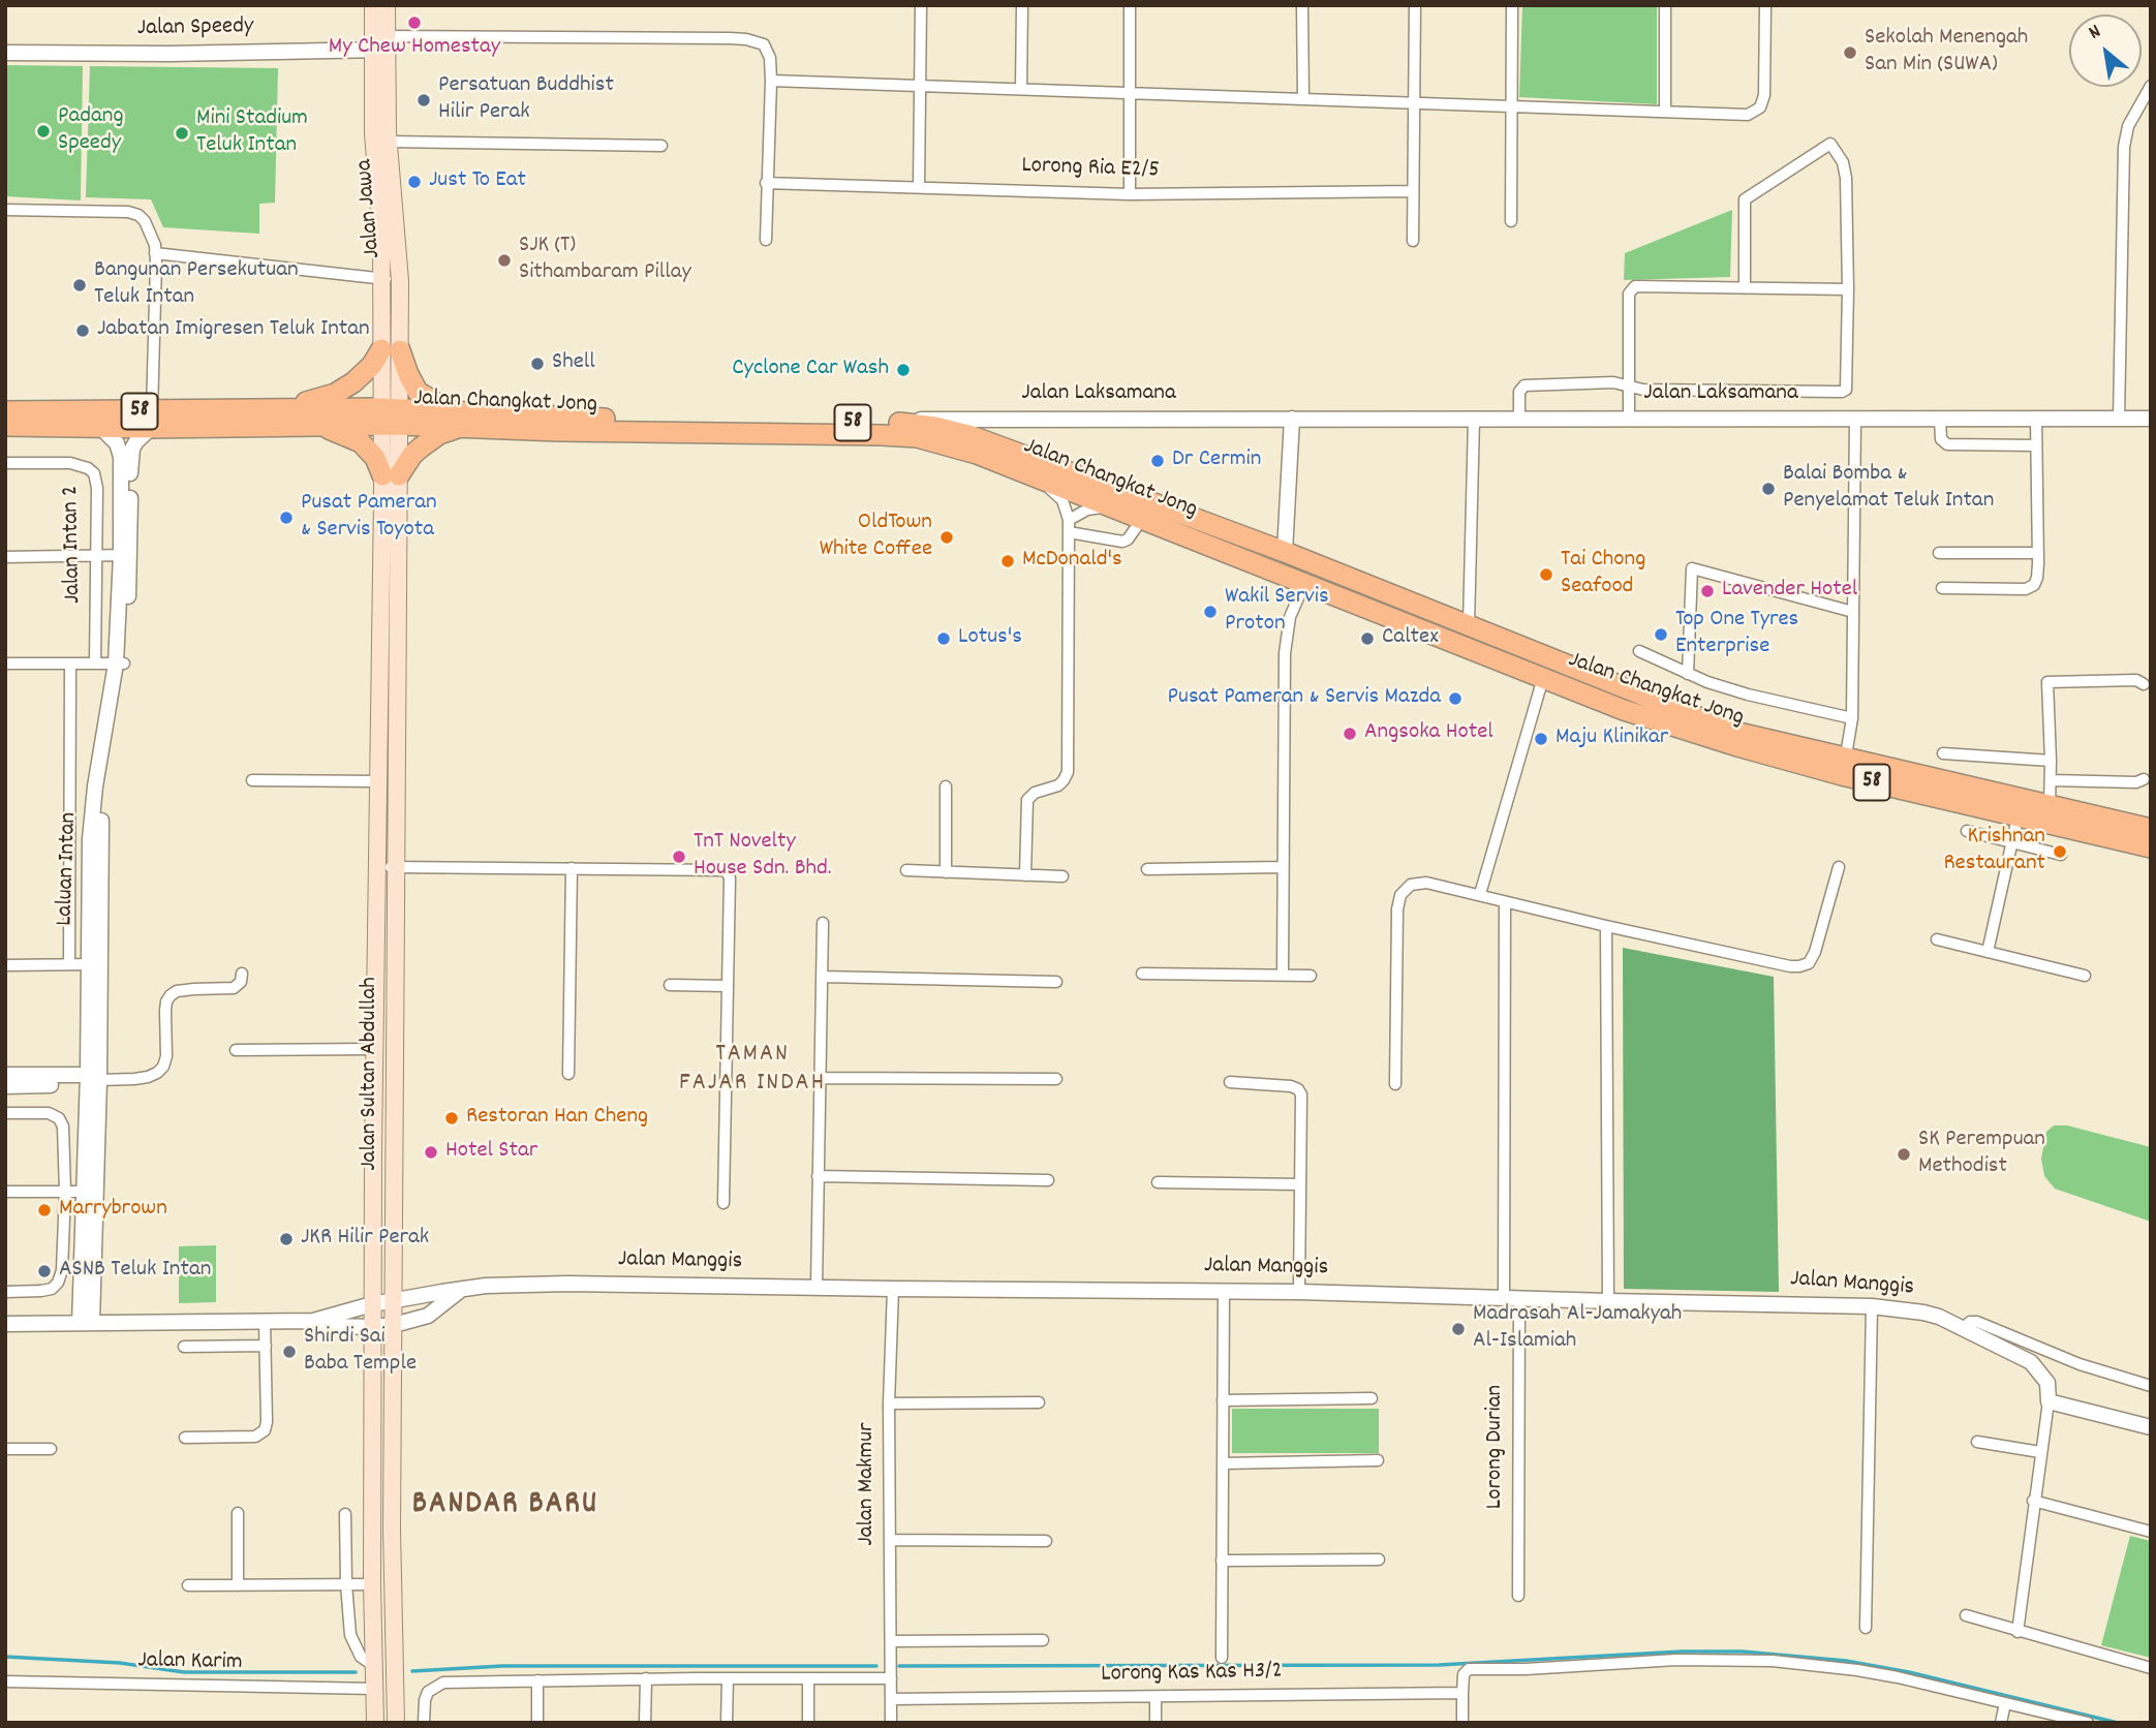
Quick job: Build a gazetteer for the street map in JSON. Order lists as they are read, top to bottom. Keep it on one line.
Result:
{"streets":{"highway":["Jalan Changkat Jong","58"],"main road":["Jalan Jawa","Jalan Sultan Abdullah"],"street":["Jalan Speedy","Lorong Ria E2/5","Jalan Laksamana","Jalan Intan 2","Laluan Intan","Jalan Manggis","Lorong Durian","Jalan Makmur","Jalan Karim","Lorong Kas Kas H3/2"]},"crossings":[["Jalan Speedy","Jalan Jawa"],["Jalan Jawa","Jalan Changkat Jong"],["Jalan Jawa","Jalan Sultan Abdullah"],["Jalan Laksamana","Jalan Changkat Jong"],["Jalan Changkat Jong","Laluan Intan"],["Jalan Changkat Jong","Jalan Sultan Abdullah"],["Jalan Sultan Abdullah","Jalan Manggis"],["Jalan Sultan Abdullah","Jalan Karim"],["Jalan Manggis","Lorong Durian"],["Jalan Manggis","Jalan Makmur"],["Jalan Makmur","Lorong Kas Kas H3/2"]],"districts":["TAMAN FAJAR INDAH","BANDAR BARU"],"places":["My Chew Homestay","Sekolah Menengah San Min (SUWA)","Persatuan Buddhist Hilir Perak","Padang Speedy","Mini Stadium Teluk Intan","Just To Eat","SJK (T) Sithambaram Pillay","Bangunan Persekutuan Teluk Intan","Jabatan Imigresen Teluk Intan","Shell","Cyclone Car Wash","Dr Cermin","Balai Bomba & Penyelamat Teluk Intan","Pusat Pameran & Servis Toyota","OldTown White Coffee","McDonald's","Tai Chong Seafood","Lavender Hotel","Wakil Servis Proton","Top One Tyres Enterprise","Lotus's","Caltex","Pusat Pameran & Servis Mazda","Angsoka Hotel","Maju Klinikar","Krishnan Restaurant","TnT Novelty House Sdn. Bhd.","Restoran Han Cheng","Hotel Star","SK Perempuan Methodist","Marrybrown","JKR Hilir Perak","ASNB Teluk Intan","Madrasah Al-Jamakyah Al-Islamiah","Shirdi Sai Baba Temple"],"north":"top left"}
